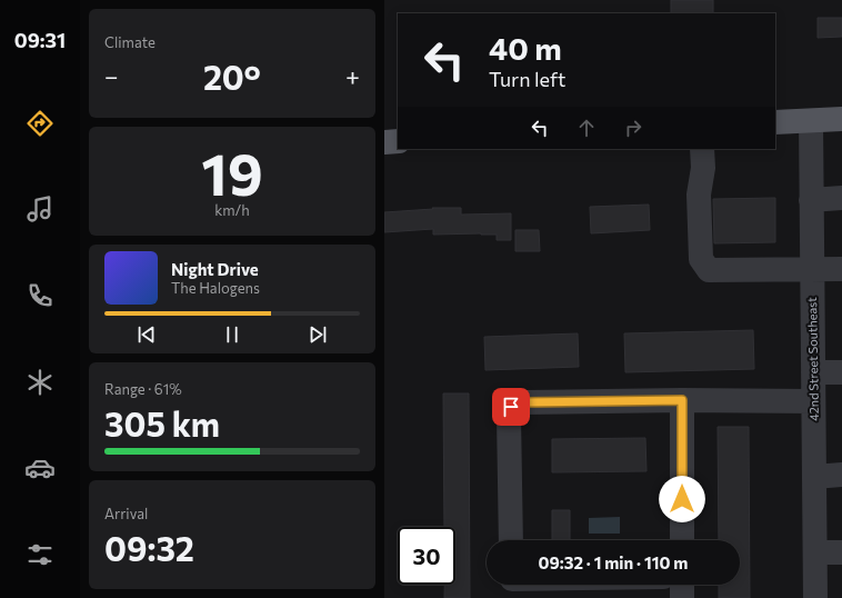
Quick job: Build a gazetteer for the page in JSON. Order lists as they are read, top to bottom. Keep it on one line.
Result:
{"streets":{"street":["42nd Street Southeast"]},"page":{"tabs":"09:31","tile":["Climate",["19","km/h"],["Range · 61%","305 km"],["Arrival","09:32"]],"turn":["40 m","Turn left"],"heat":["−","20°","+"],"song":["Night Drive","The Halogens"],"limit":"30","trip":"09:32 · 1 min · 110 m"}}
